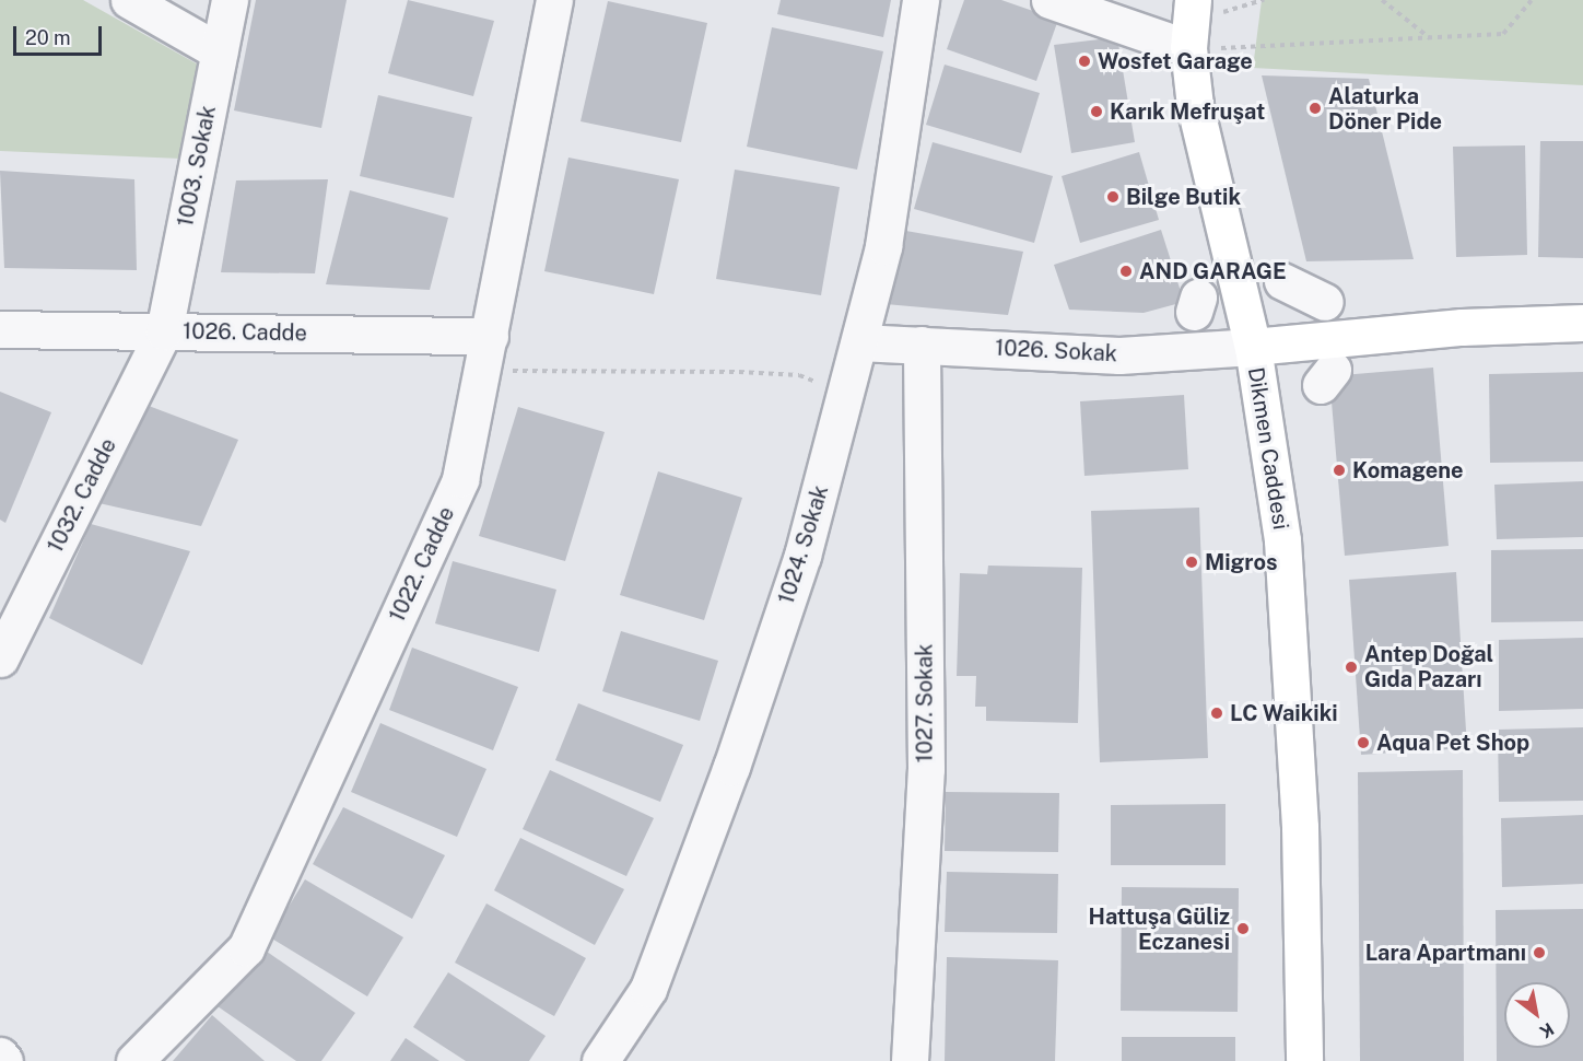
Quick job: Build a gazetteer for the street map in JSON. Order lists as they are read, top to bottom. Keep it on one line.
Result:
{"streets":{"main road":["Dikmen Caddesi"],"street":["1003. Sokak","1026. Cadde","1026. Sokak","1032. Cadde","1024. Sokak","1022. Cadde","1027. Sokak"]},"crossings":[["1003. Sokak","1026. Cadde"],["1003. Sokak","1032. Cadde"],["1026. Cadde","1032. Cadde"],["1026. Cadde","1022. Cadde"],["1026. Sokak","Dikmen Caddesi"],["1026. Sokak","1024. Sokak"],["1026. Sokak","1027. Sokak"]],"places":["Wosfet Garage","Alaturka Döner Pide","Karık Mefruşat","Bilge Butik","AND GARAGE","Komagene","Migros","Antep Doğal Gıda Pazarı","LC Waikiki","Aqua Pet Shop","Hattuşa Güliz Eczanesi","Lara Apartmanı"],"scale_bar":"20 m","north":"bottom right"}
